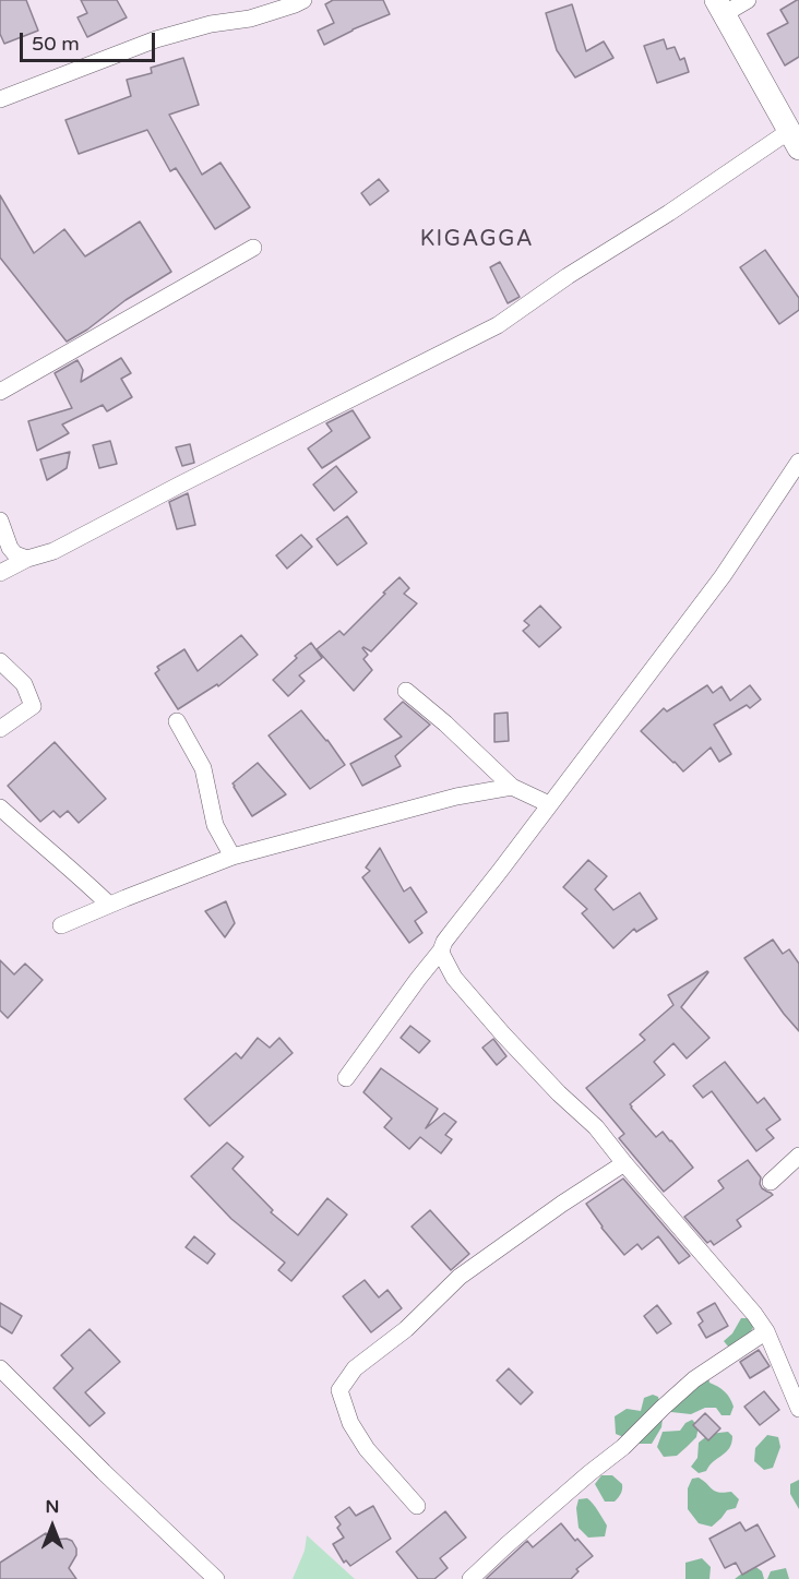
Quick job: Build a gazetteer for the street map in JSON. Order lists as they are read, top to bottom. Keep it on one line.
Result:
{"districts":["KIGAGGA"],"scale_bar":"50 m","north":"top"}
